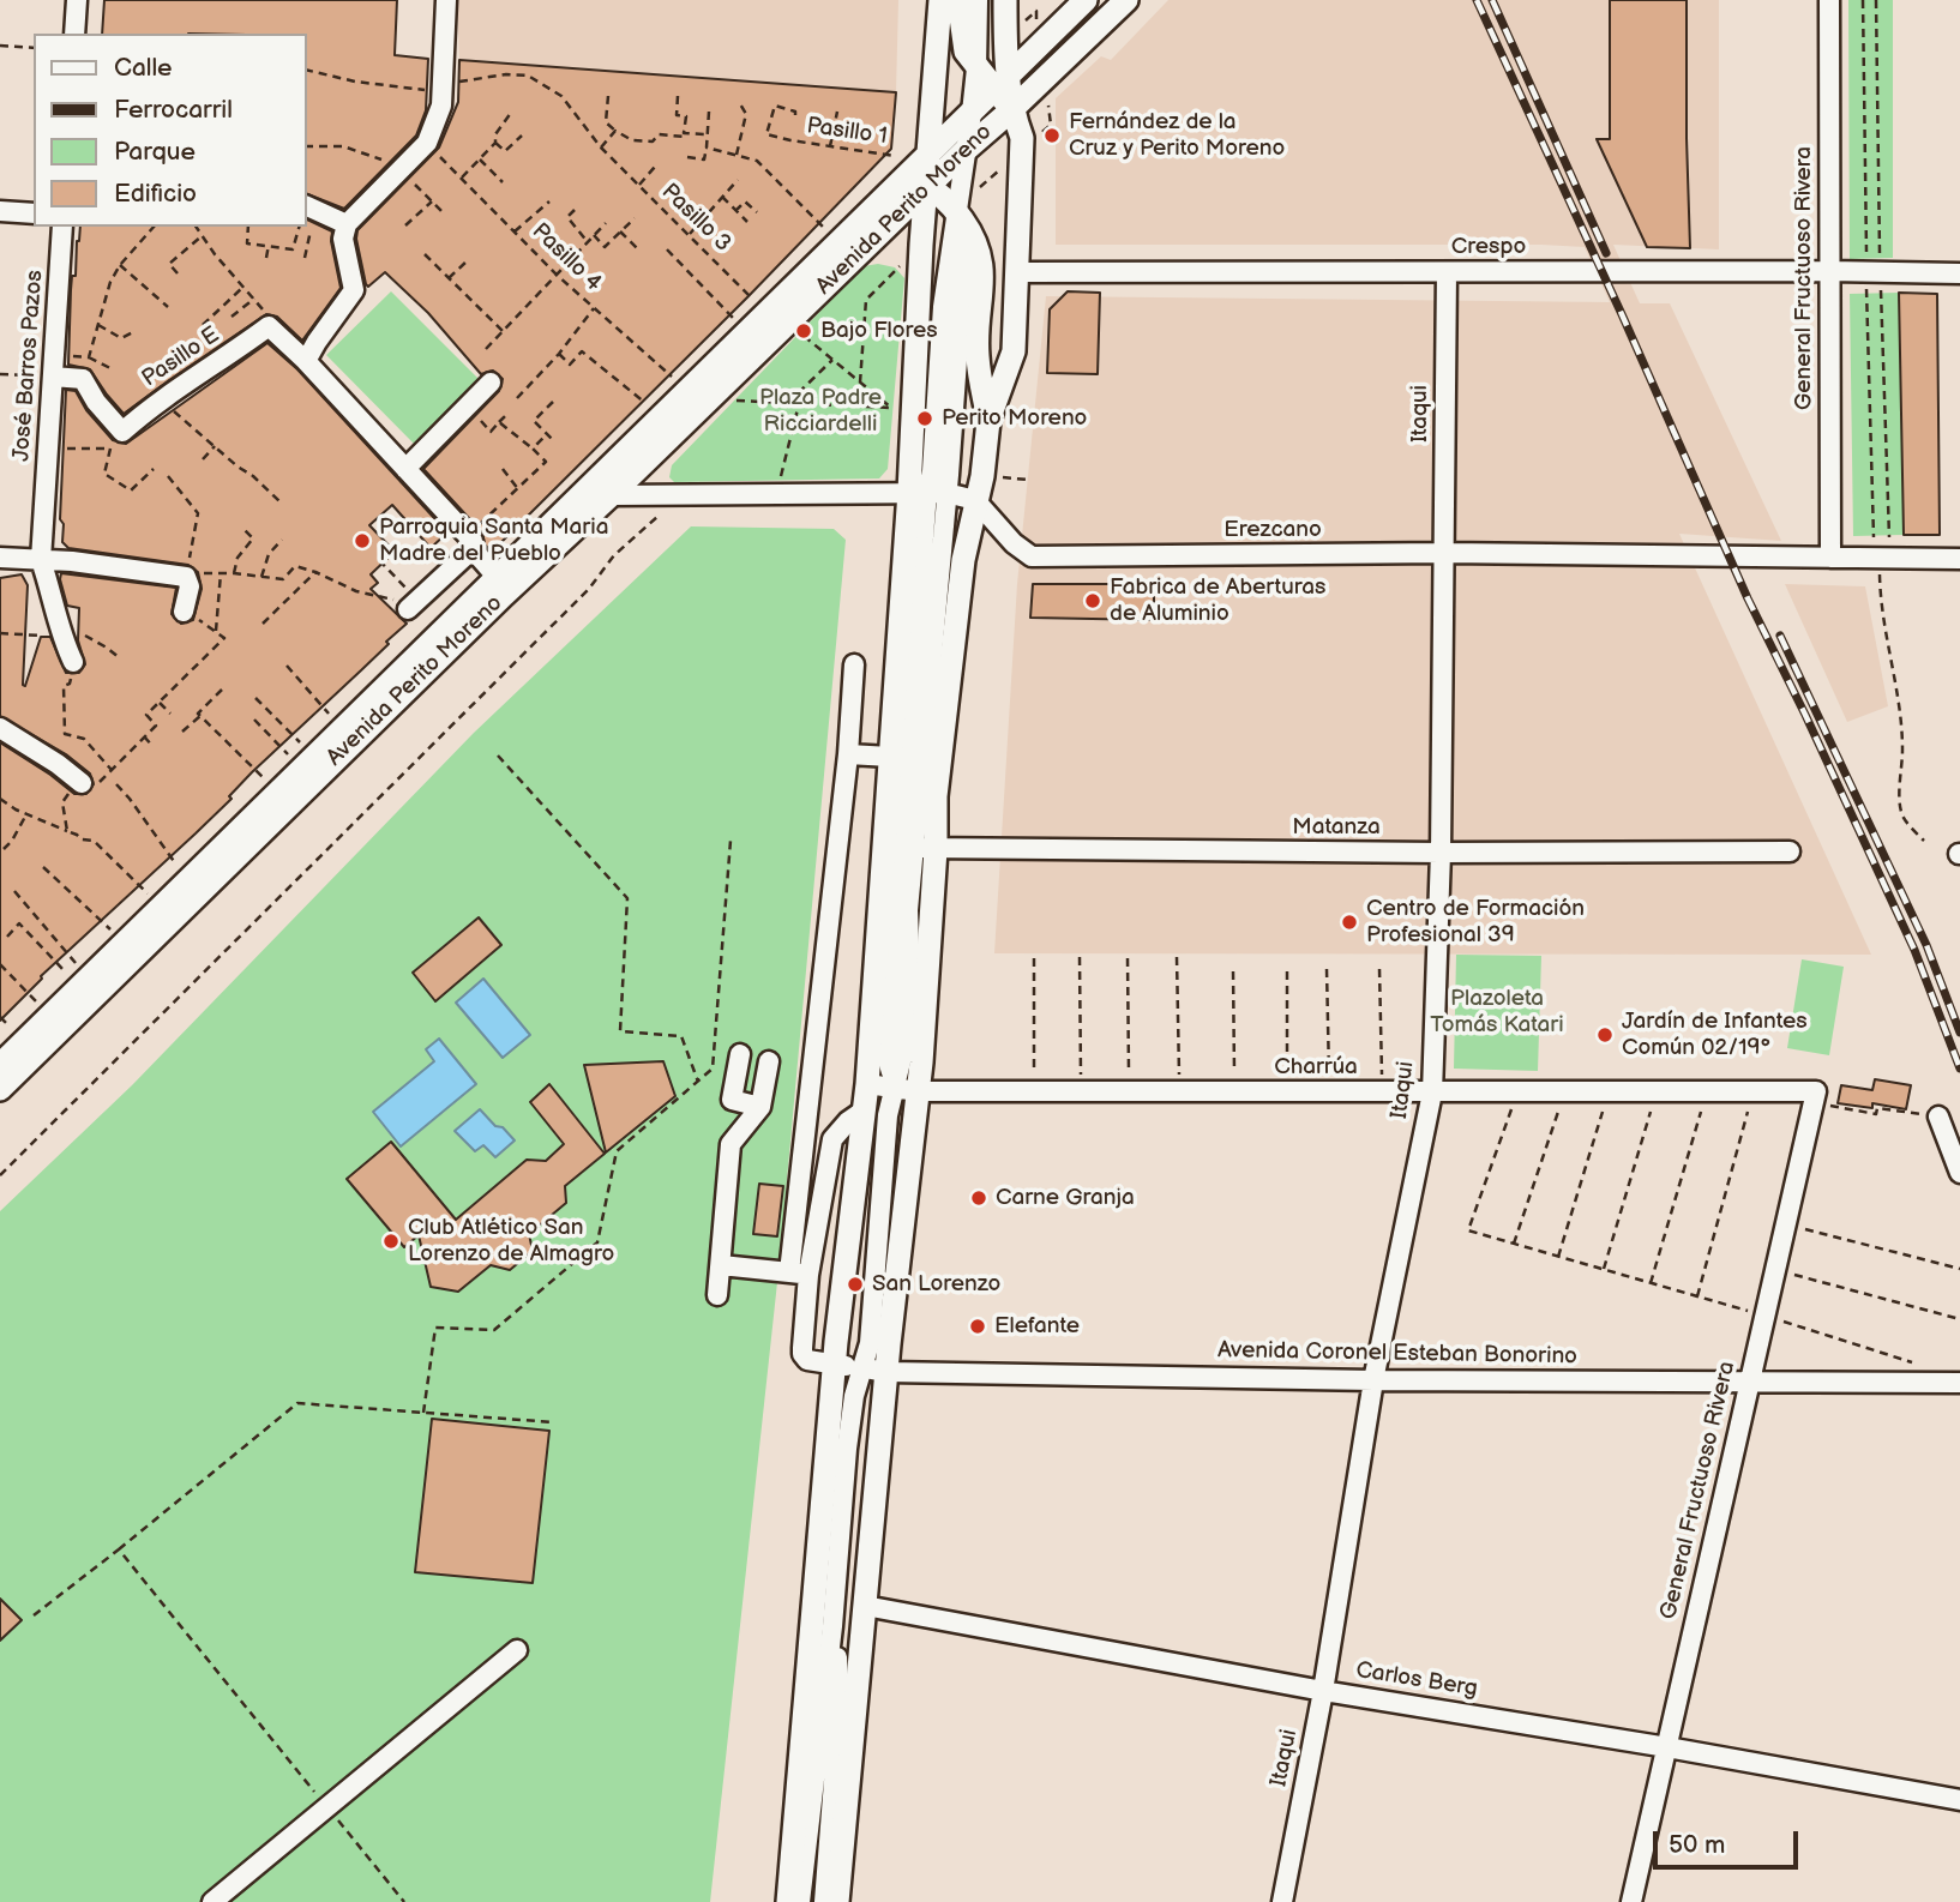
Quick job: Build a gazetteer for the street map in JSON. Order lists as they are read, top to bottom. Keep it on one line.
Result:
{"streets":{"main road":["Avenida Perito Moreno"],"street":["Crespo","General Fructuoso Rivera","Pasillo E","José Barros Pazos","Itaqui","Erezcano","Matanza","Charrúa","Avenida Coronel Esteban Bonorino","Carlos Berg"],"path":["Pasillo 1","Pasillo 3","Pasillo 4"]},"crossings":[["Pasillo 1","Avenida Perito Moreno"],["Avenida Perito Moreno","Pasillo 3"],["Avenida Perito Moreno","Pasillo 4"],["Crespo","General Fructuoso Rivera"],["Crespo","Itaqui"],["General Fructuoso Rivera","Erezcano"],["General Fructuoso Rivera","Charrúa"],["General Fructuoso Rivera","Avenida Coronel Esteban Bonorino"],["General Fructuoso Rivera","Carlos Berg"],["Itaqui","Erezcano"],["Itaqui","Matanza"],["Itaqui","Charrúa"],["Itaqui","Avenida Coronel Esteban Bonorino"],["Itaqui","Carlos Berg"]],"parks":["Plaza Padre Ricciardelli","Plazoleta Tomás Katari"],"places":["Fernández de la Cruz y Perito Moreno","Bajo Flores","Perito Moreno","Parroquia Santa Maria Madre del Pueblo","Fabrica de Aberturas de Aluminio","Centro de Formación Profesional 39","Jardín de Infantes Común 02/19°","Carne Granja","Club Atlético San Lorenzo de Almagro","San Lorenzo","Elefante"],"legend":["Calle","Ferrocarril","Parque","Edificio"],"scale_bar":"50 m"}
